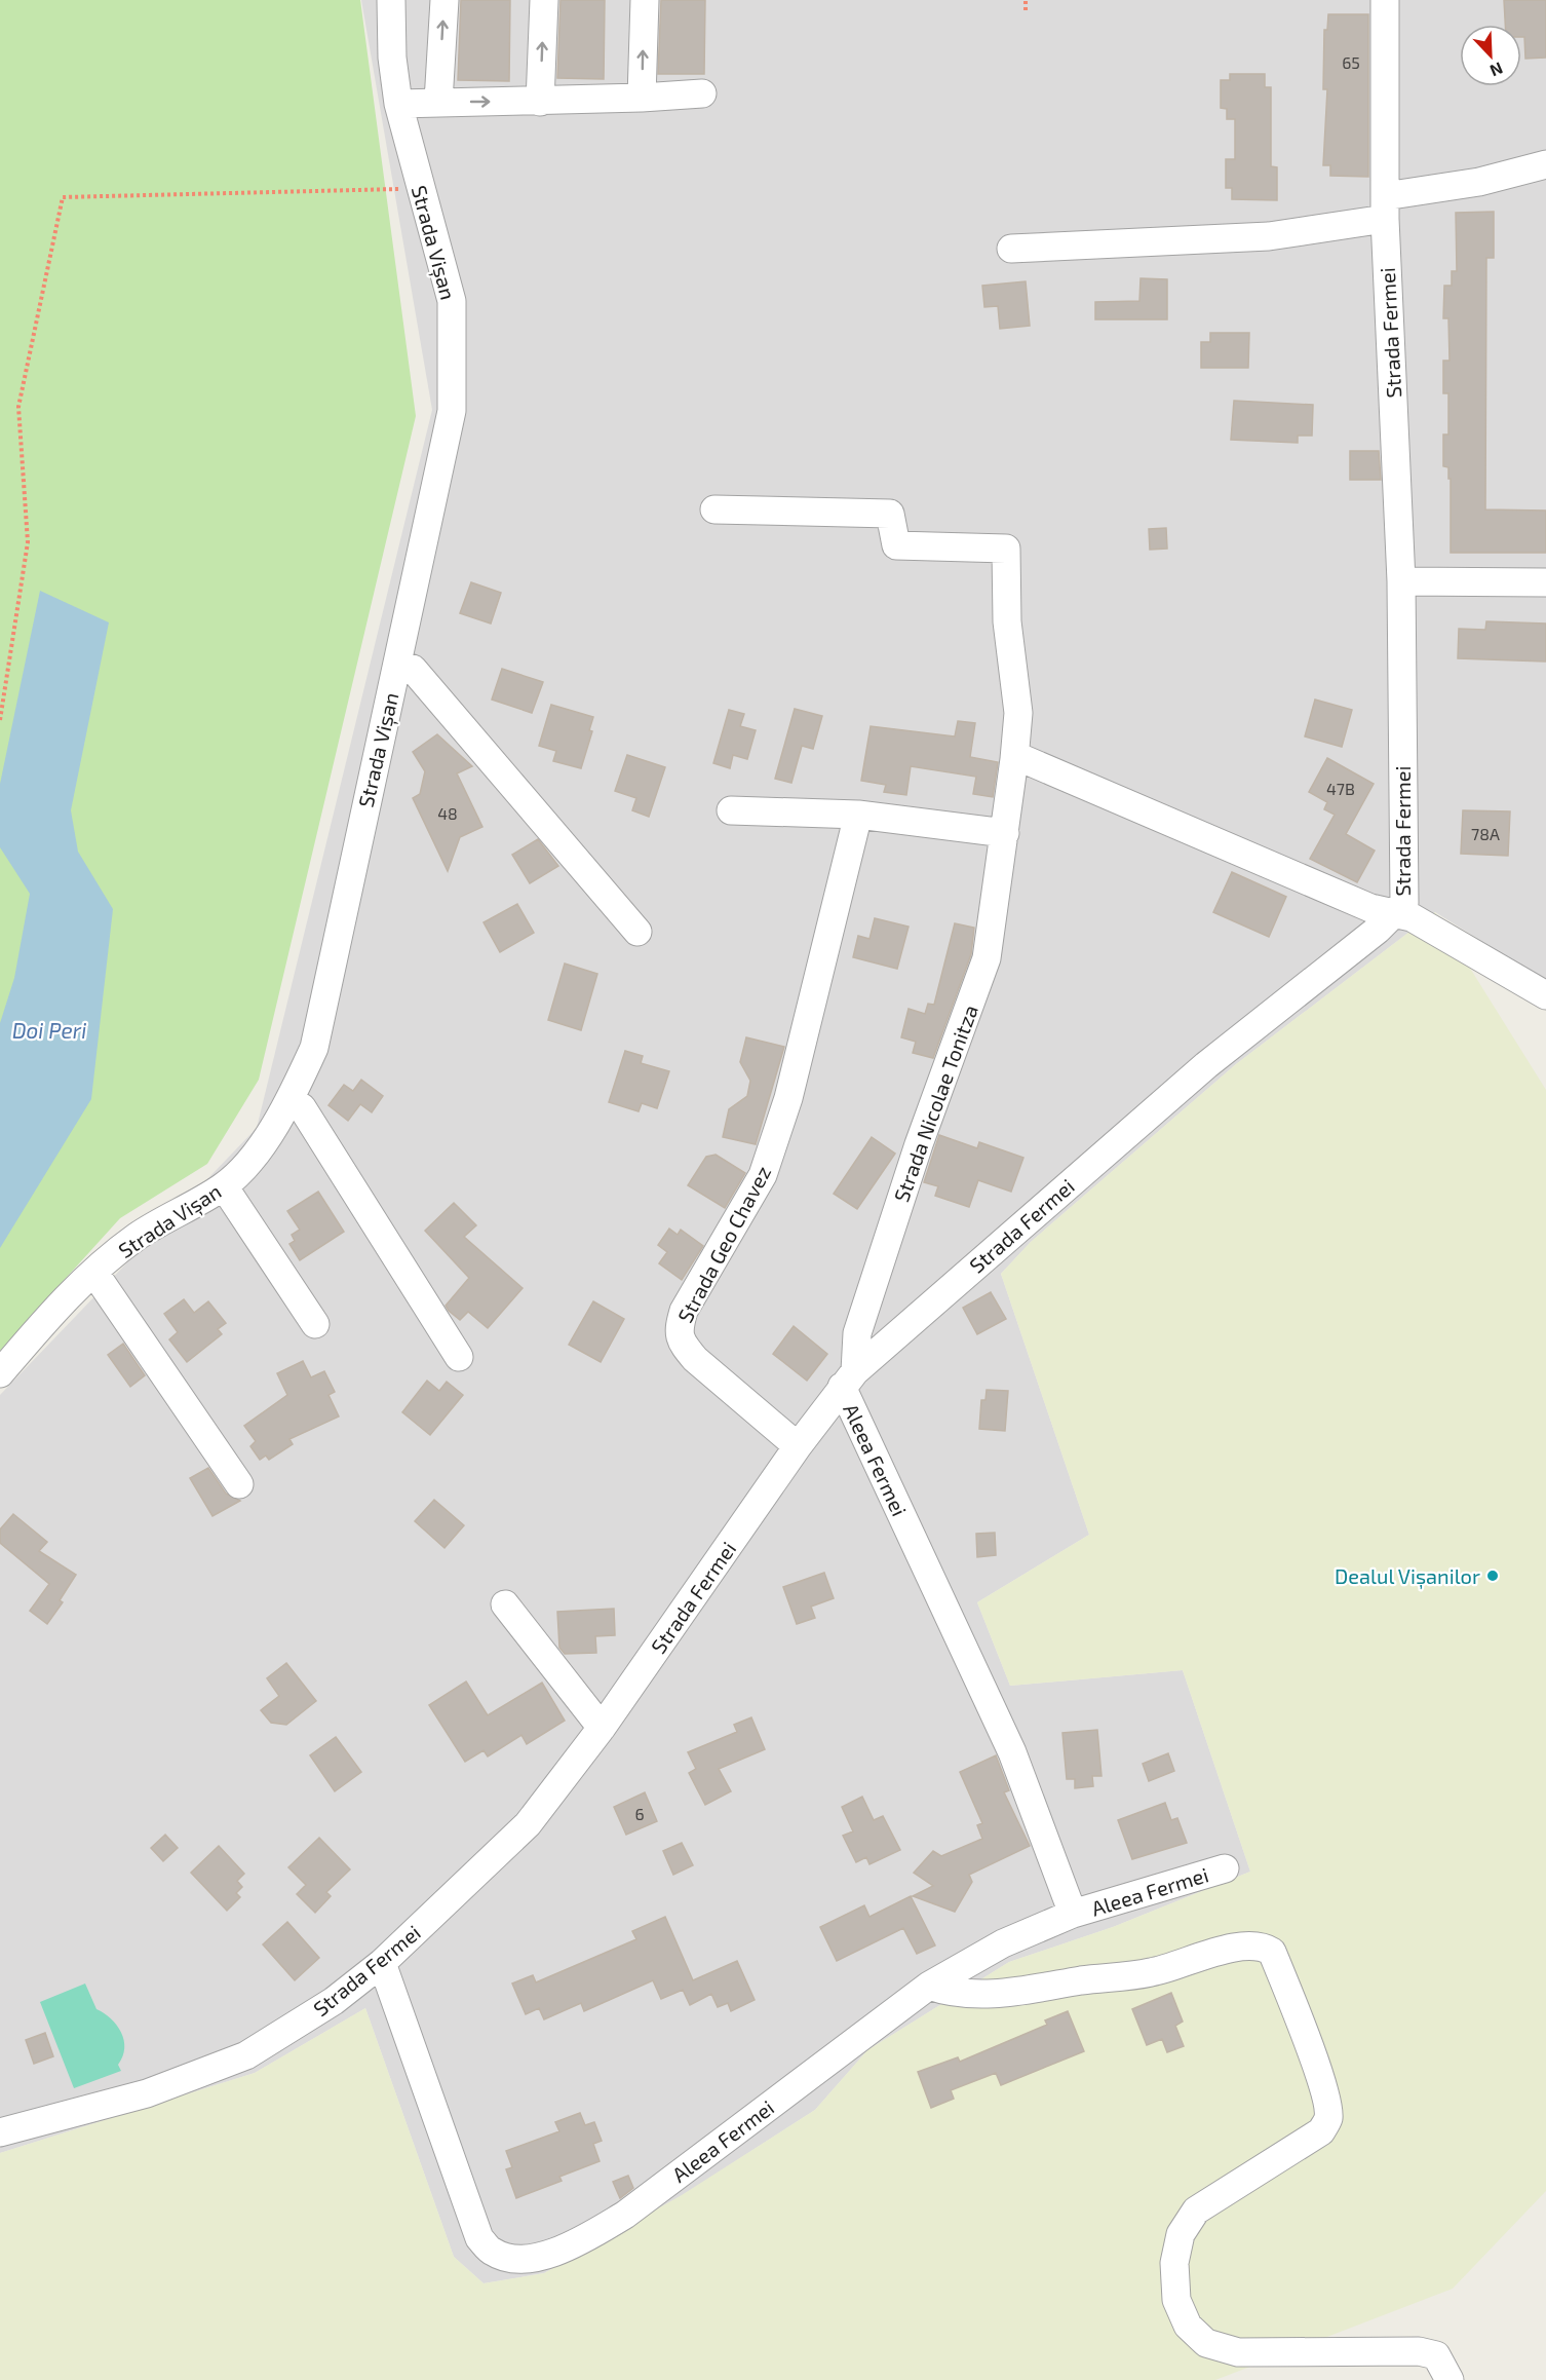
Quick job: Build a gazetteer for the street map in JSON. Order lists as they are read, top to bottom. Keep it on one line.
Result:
{"streets":{"street":["Strada Vișan","Strada Fermei","Strada Nicolae Tonitza","Strada Geo Chavez","Aleea Fermei"]},"crossings":[["Strada Fermei","Strada Nicolae Tonitza"],["Strada Fermei","Strada Geo Chavez"],["Strada Fermei","Aleea Fermei"],["Strada Nicolae Tonitza","Aleea Fermei"]],"water":["Doi Peri"],"places":["Dealul Vișanilor"],"house_numbers":["65","47B","48","78A","6"],"north":"bottom right"}
